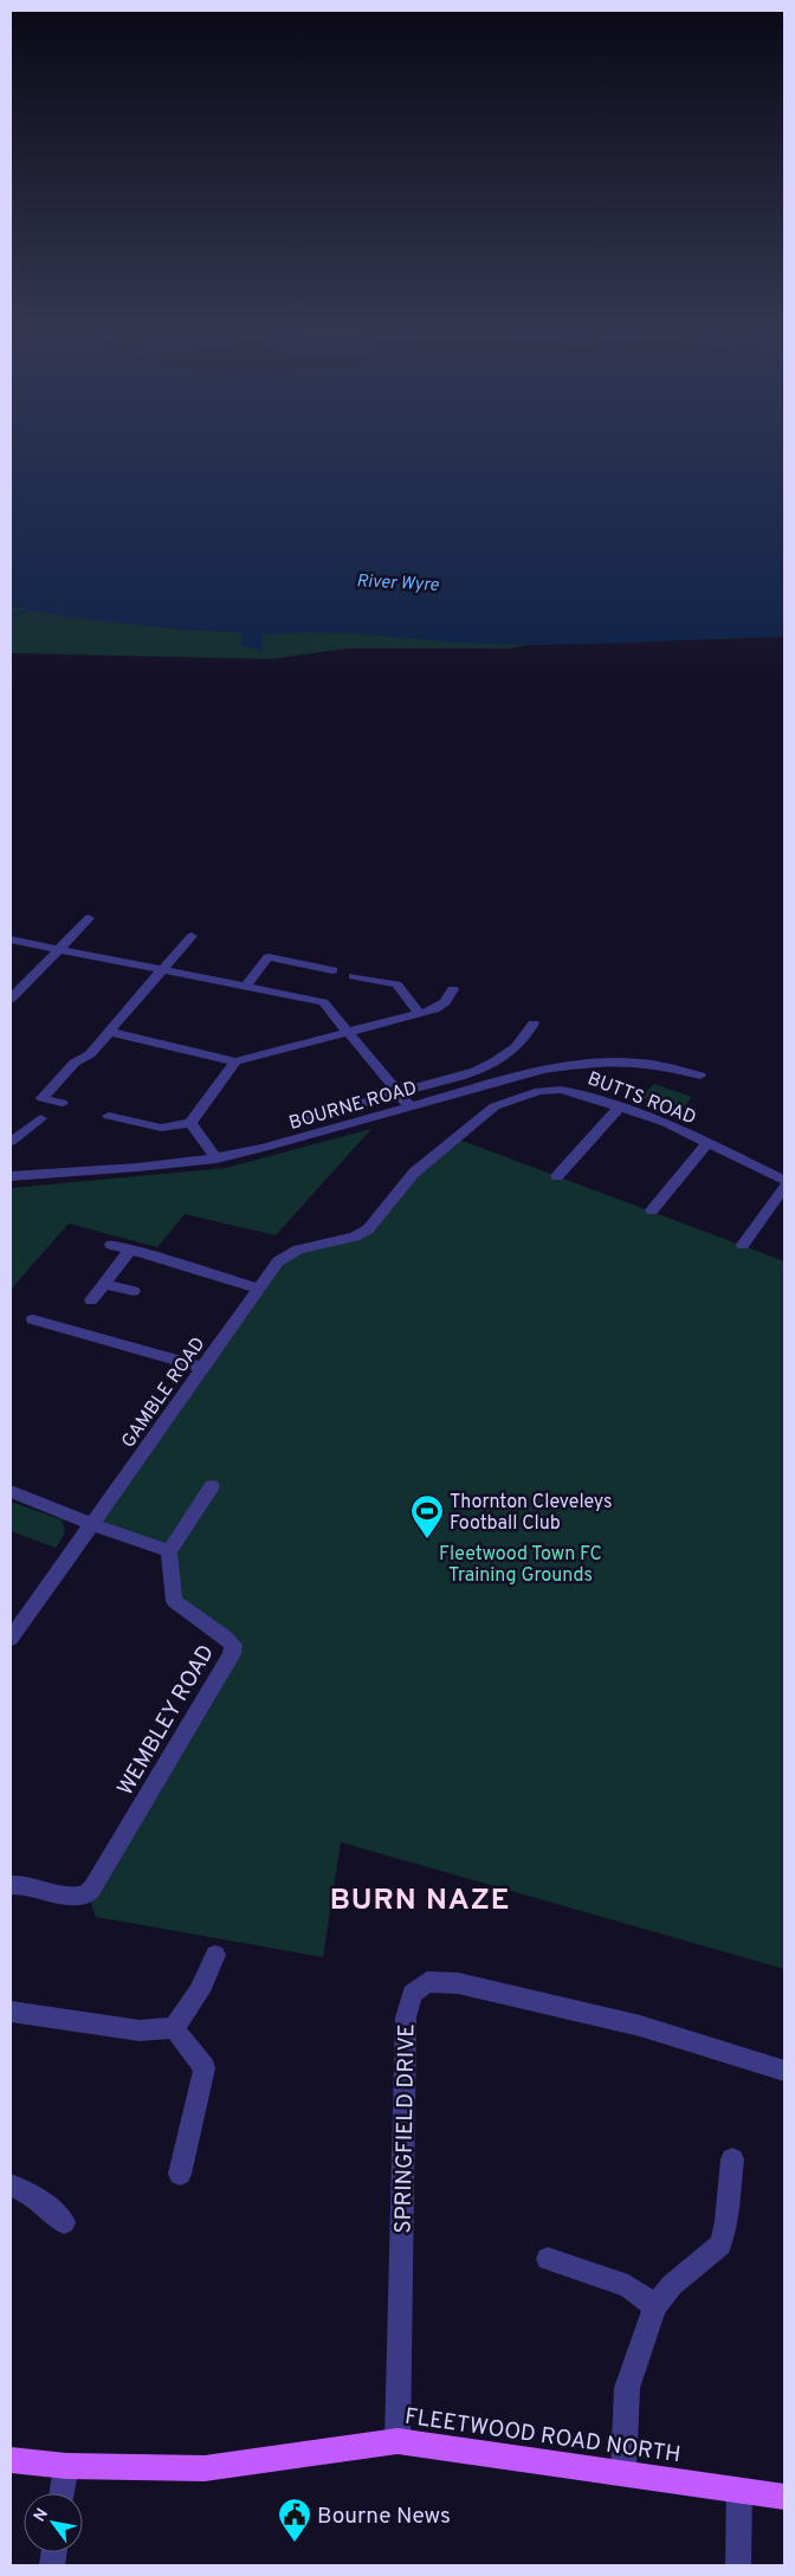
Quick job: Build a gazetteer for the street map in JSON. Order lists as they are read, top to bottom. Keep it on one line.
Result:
{"streets":{"main road":["FLEETWOOD ROAD NORTH"],"street":["BUTTS ROAD","BOURNE ROAD","GAMBLE ROAD","WEMBLEY ROAD","SPRINGFIELD DRIVE"]},"crossings":[["BUTTS ROAD","GAMBLE ROAD"],["SPRINGFIELD DRIVE","FLEETWOOD ROAD NORTH"]],"districts":["BURN NAZE"],"water":["River Wyre"],"parks":["Fleetwood Town FC Training Grounds"],"places":{"sports":["Thornton Cleveleys Football Club"],"public building":["Bourne News"]},"north":"top left"}
